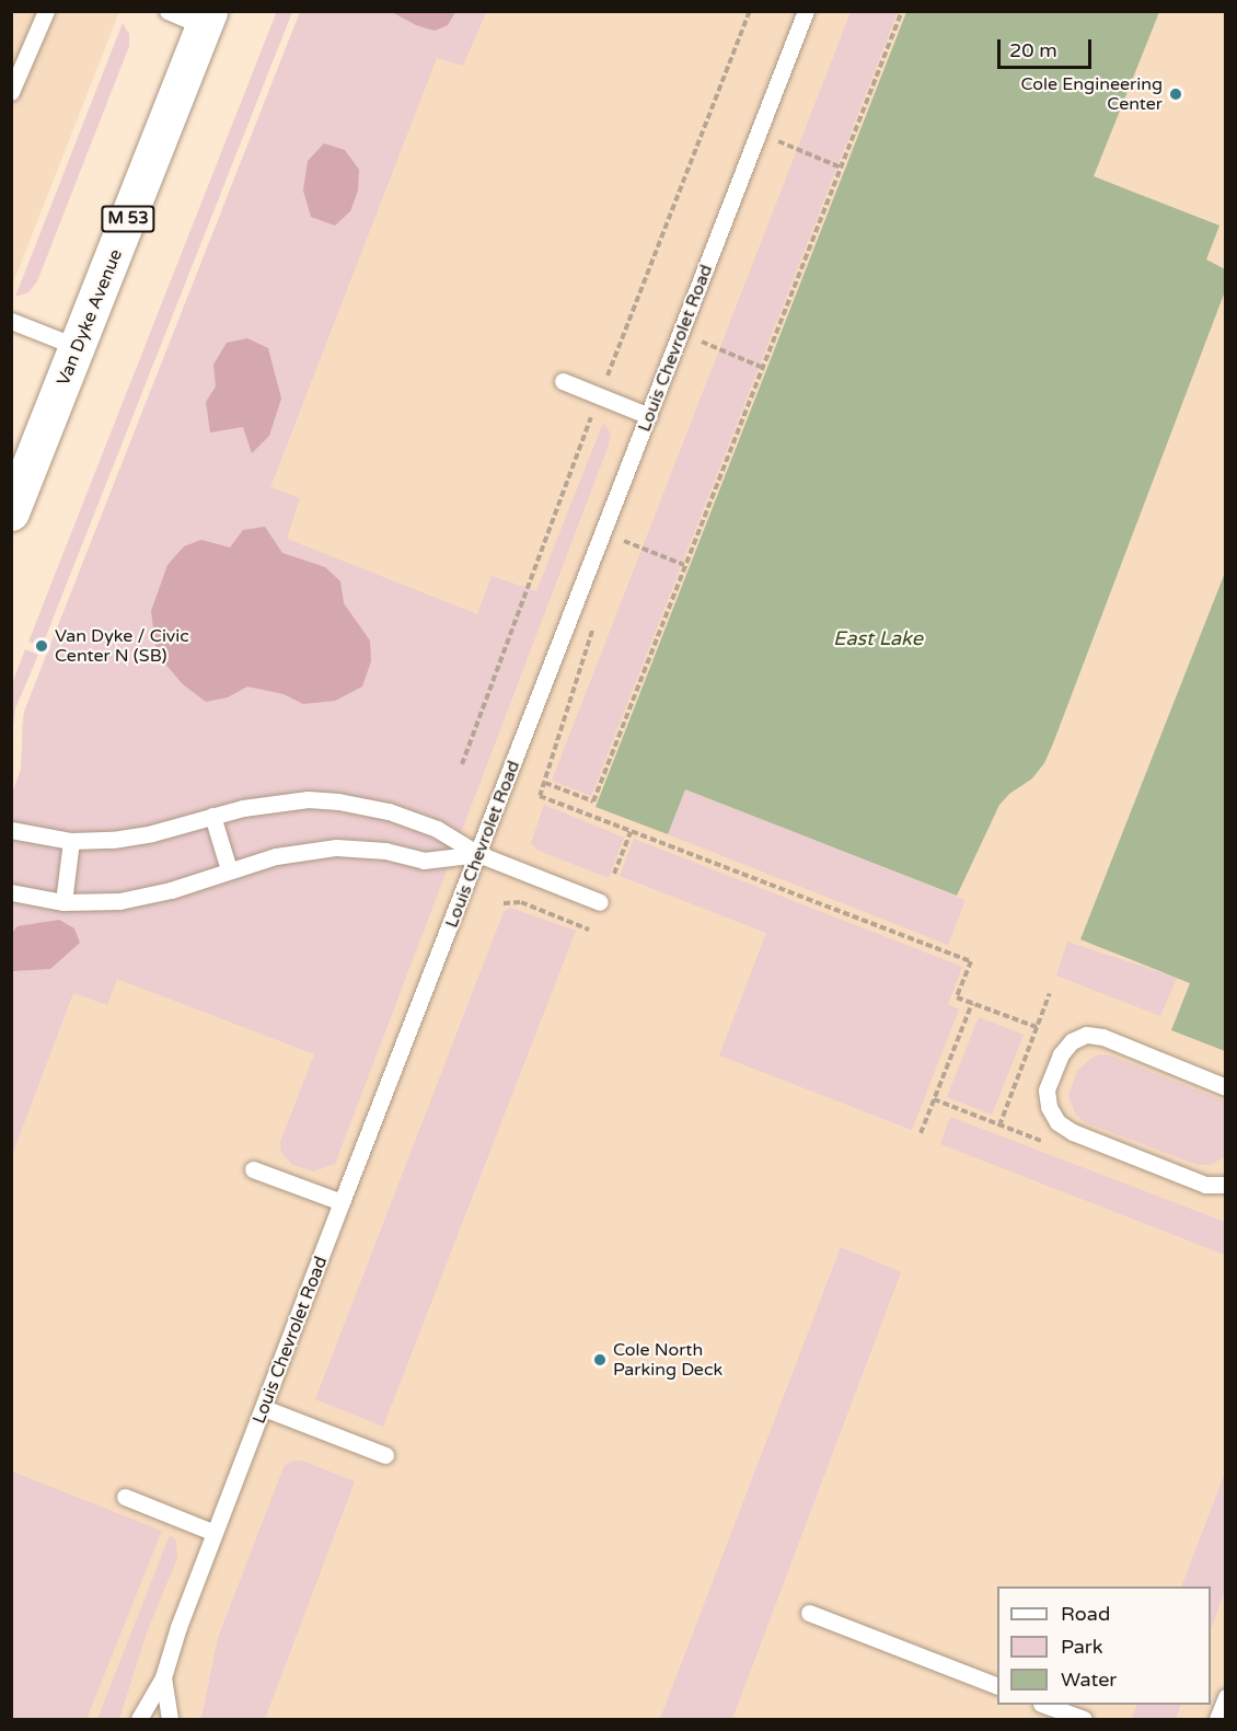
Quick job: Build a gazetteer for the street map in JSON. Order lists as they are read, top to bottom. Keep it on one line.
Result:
{"streets":{"main road":["M 53","Van Dyke Avenue"],"lane":["Louis Chevrolet Road"]},"water":["East Lake"],"places":["Cole Engineering Center","Van Dyke / Civic Center N (SB)","Cole North Parking Deck"],"legend":["Road","Park","Water"],"scale_bar":"20 m"}
